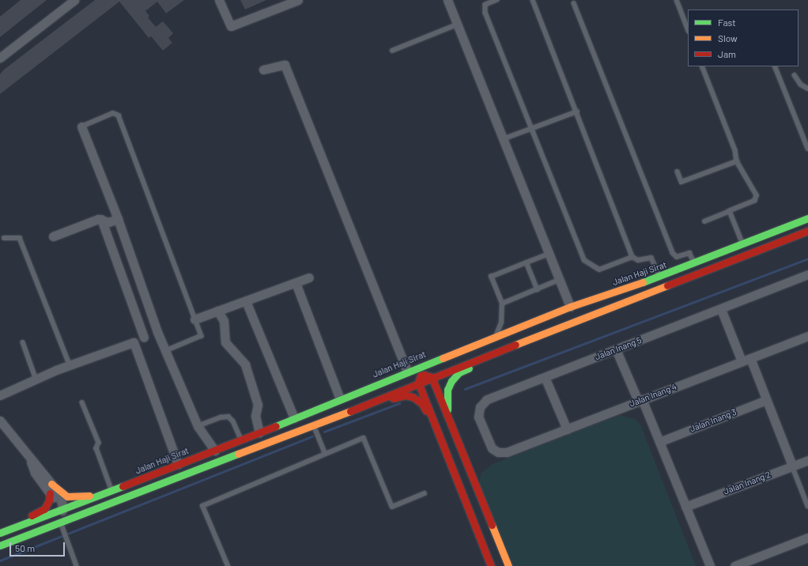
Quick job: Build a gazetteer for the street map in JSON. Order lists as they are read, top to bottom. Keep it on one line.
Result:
{"streets":{"main road":["Jalan Haji Sirat"],"street":["Jalan Inang 5","Jalan Inang 4","Jalan Inang 3","Jalan Inang 2"]},"crossings":[["Jalan Inang 5","Jalan Inang 4"]],"legend":["Fast","Slow","Jam"],"scale_bar":"50 m"}
